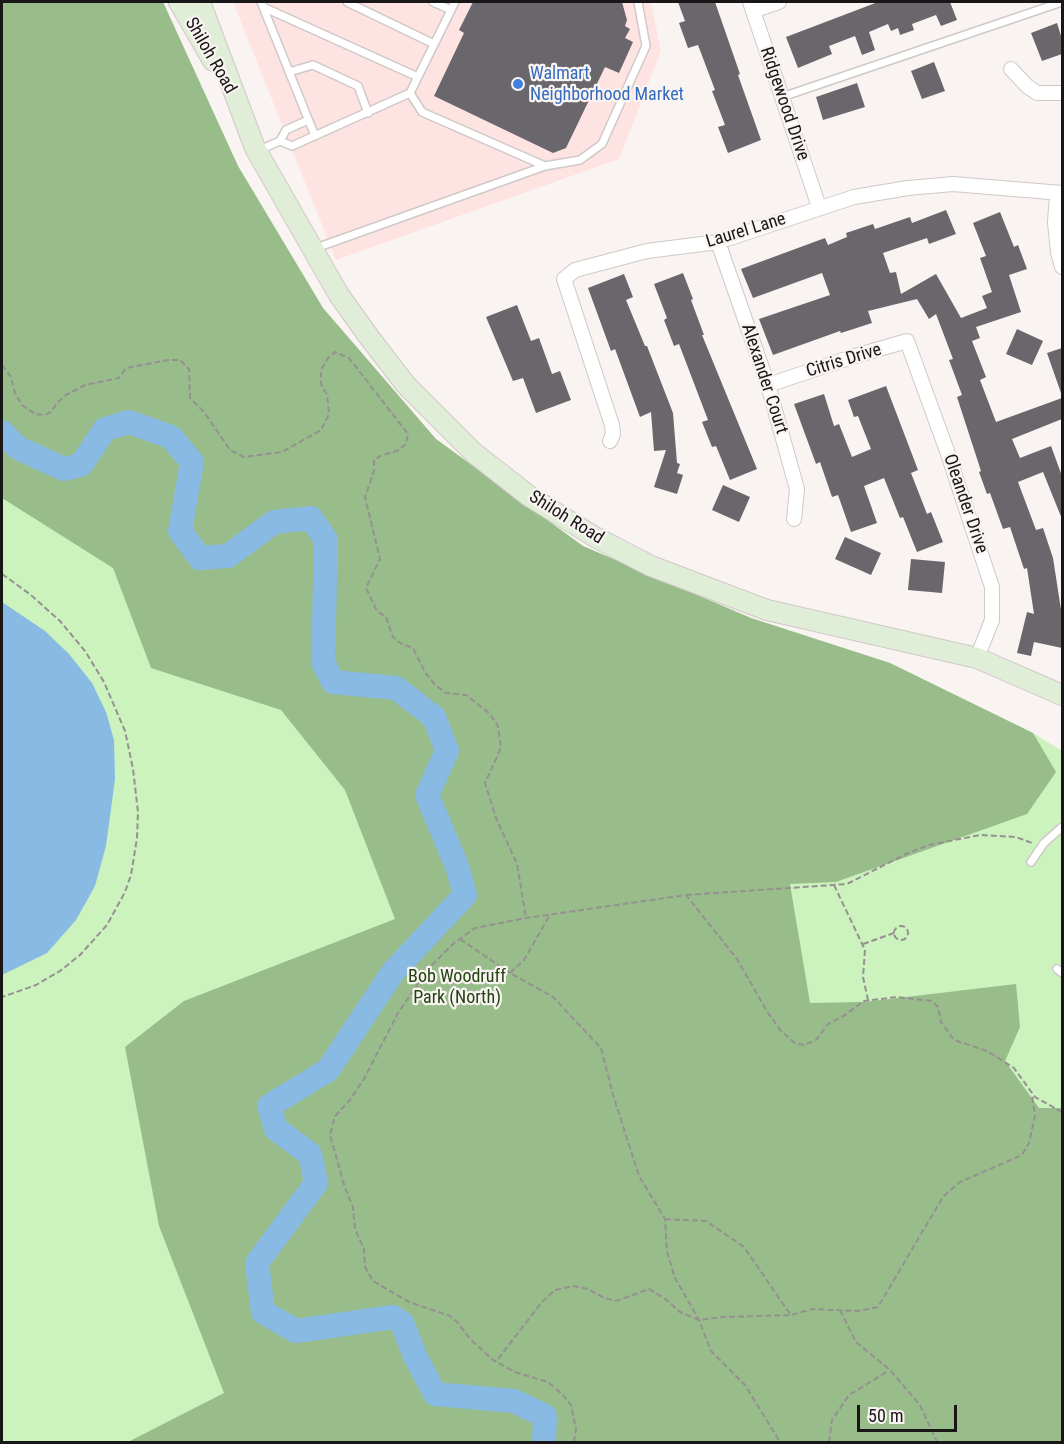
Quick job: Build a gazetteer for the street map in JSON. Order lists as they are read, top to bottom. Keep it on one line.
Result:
{"streets":{"main road":["Shiloh Road"],"street":["Ridgewood Drive","Laurel Lane","Citris Drive","Alexander Court","Oleander Drive"]},"crossings":[["Shiloh Road","Oleander Drive"],["Ridgewood Drive","Laurel Lane"],["Laurel Lane","Alexander Court"],["Citris Drive","Alexander Court"],["Citris Drive","Oleander Drive"]],"parks":["Bob Woodruff Park (North)"],"places":["Walmart Neighborhood Market"],"scale_bar":"50 m"}
